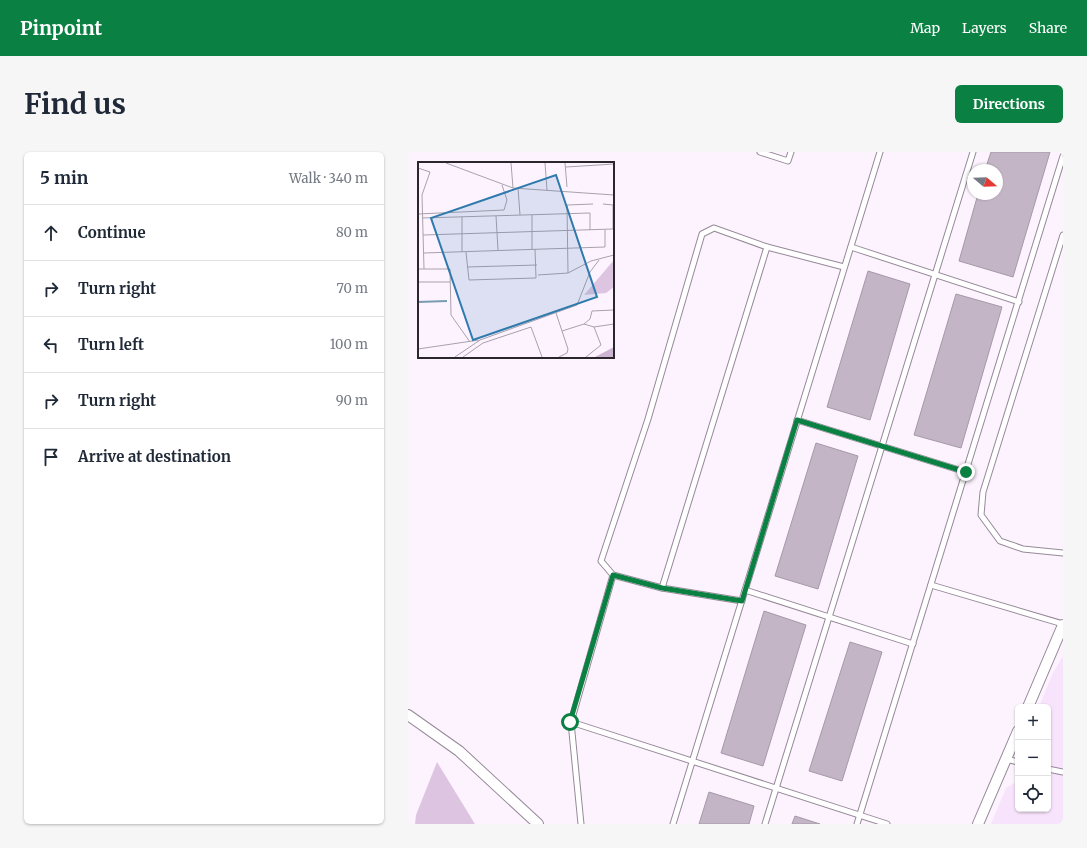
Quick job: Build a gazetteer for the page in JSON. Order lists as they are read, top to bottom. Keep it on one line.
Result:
{"north":"right","page":{"header":"Pinpoint","nav":["Map","Layers","Share"],"buttons":"Directions","title":"Find us","heading":["5 min","Walk · 340 m"],"list":[["Continue","80 m"],["Turn right","70 m"],["Turn left","100 m"],["Turn right","90 m"],"Arrive at destination"],"map_buttons":["+","−"]}}
